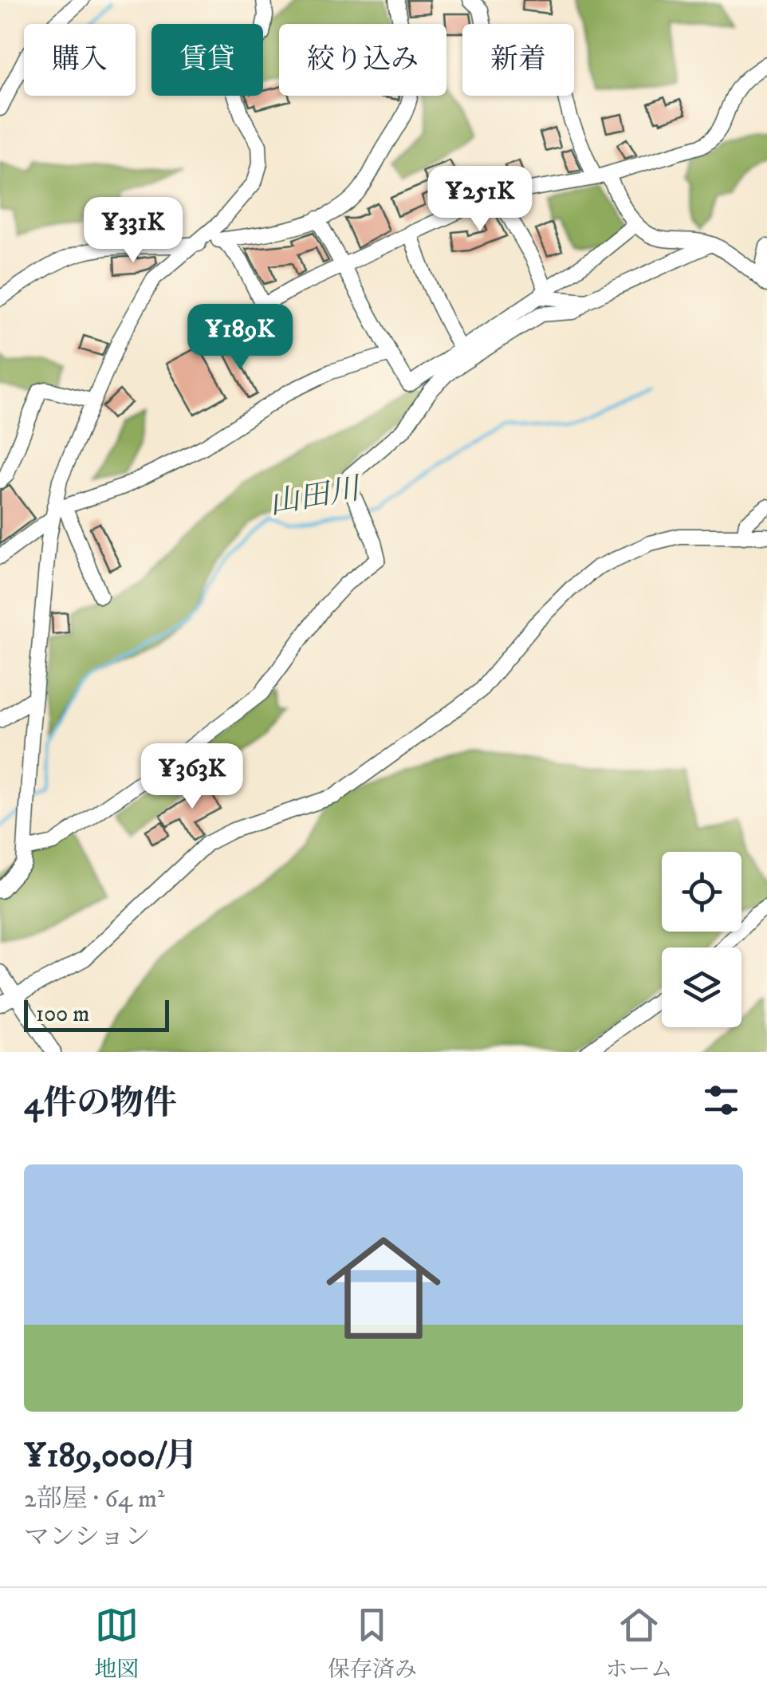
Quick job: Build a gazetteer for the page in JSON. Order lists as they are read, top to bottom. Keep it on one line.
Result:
{"water":["山田川"],"scale_bar":"100 m","page":{"chip":["購入","賃貸","絞り込み","新着"],"price":["¥251K","¥331K","¥189K","¥363K"],"scale":"100 m","heading":"4件の物件","list":[{"name":"¥189,000/月","note":"2部屋 · 64 m² · マンション"}],"tabs":["地図","保存済み","ホーム"]}}
